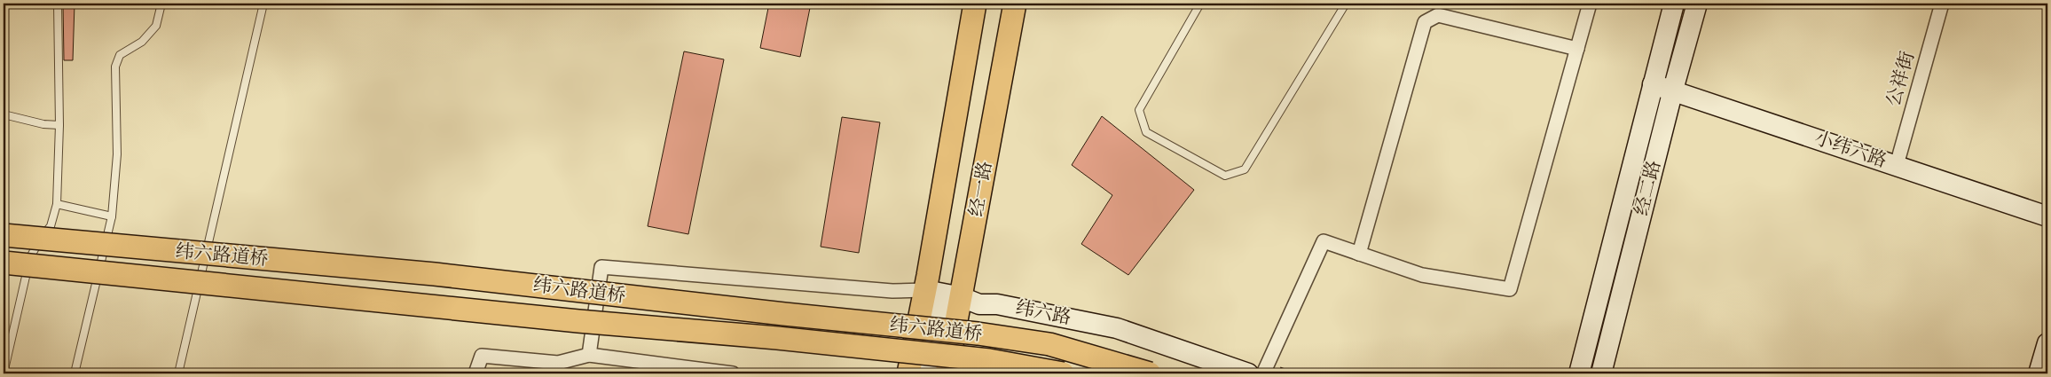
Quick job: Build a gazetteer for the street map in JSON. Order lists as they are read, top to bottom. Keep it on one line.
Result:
{"streets":{"main road":["经一路","纬六路道桥"],"street":["公祥街","小纬六路","经二路","纬六路"]},"crossings":[["公祥街","小纬六路"],["小纬六路","经二路"],["经一路","纬六路"]]}
